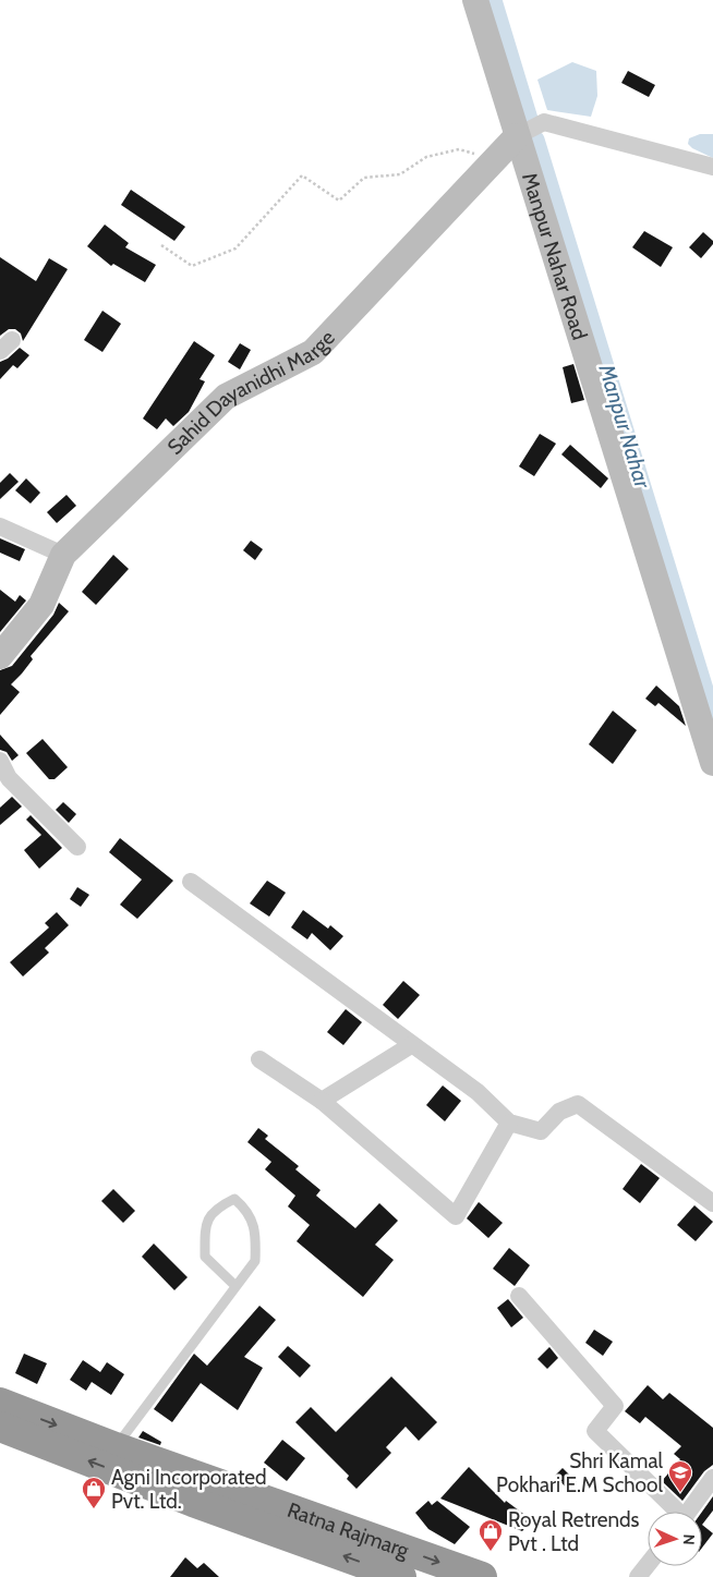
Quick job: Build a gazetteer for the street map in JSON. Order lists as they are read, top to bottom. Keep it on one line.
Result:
{"streets":{"highway":["Ratna Rajmarg"],"street":["Manpur Nahar Road","Sahid Dayanidhi Marge"]},"crossings":[["Manpur Nahar Road","Sahid Dayanidhi Marge"]],"water":["Manpur Nahar"],"places":{"school or university":["Shri Kamal Pokhari E.M School"],"shop":["Agni Incorporated Pvt. Ltd.","Royal Retrends Pvt . Ltd"]},"north":"right"}
